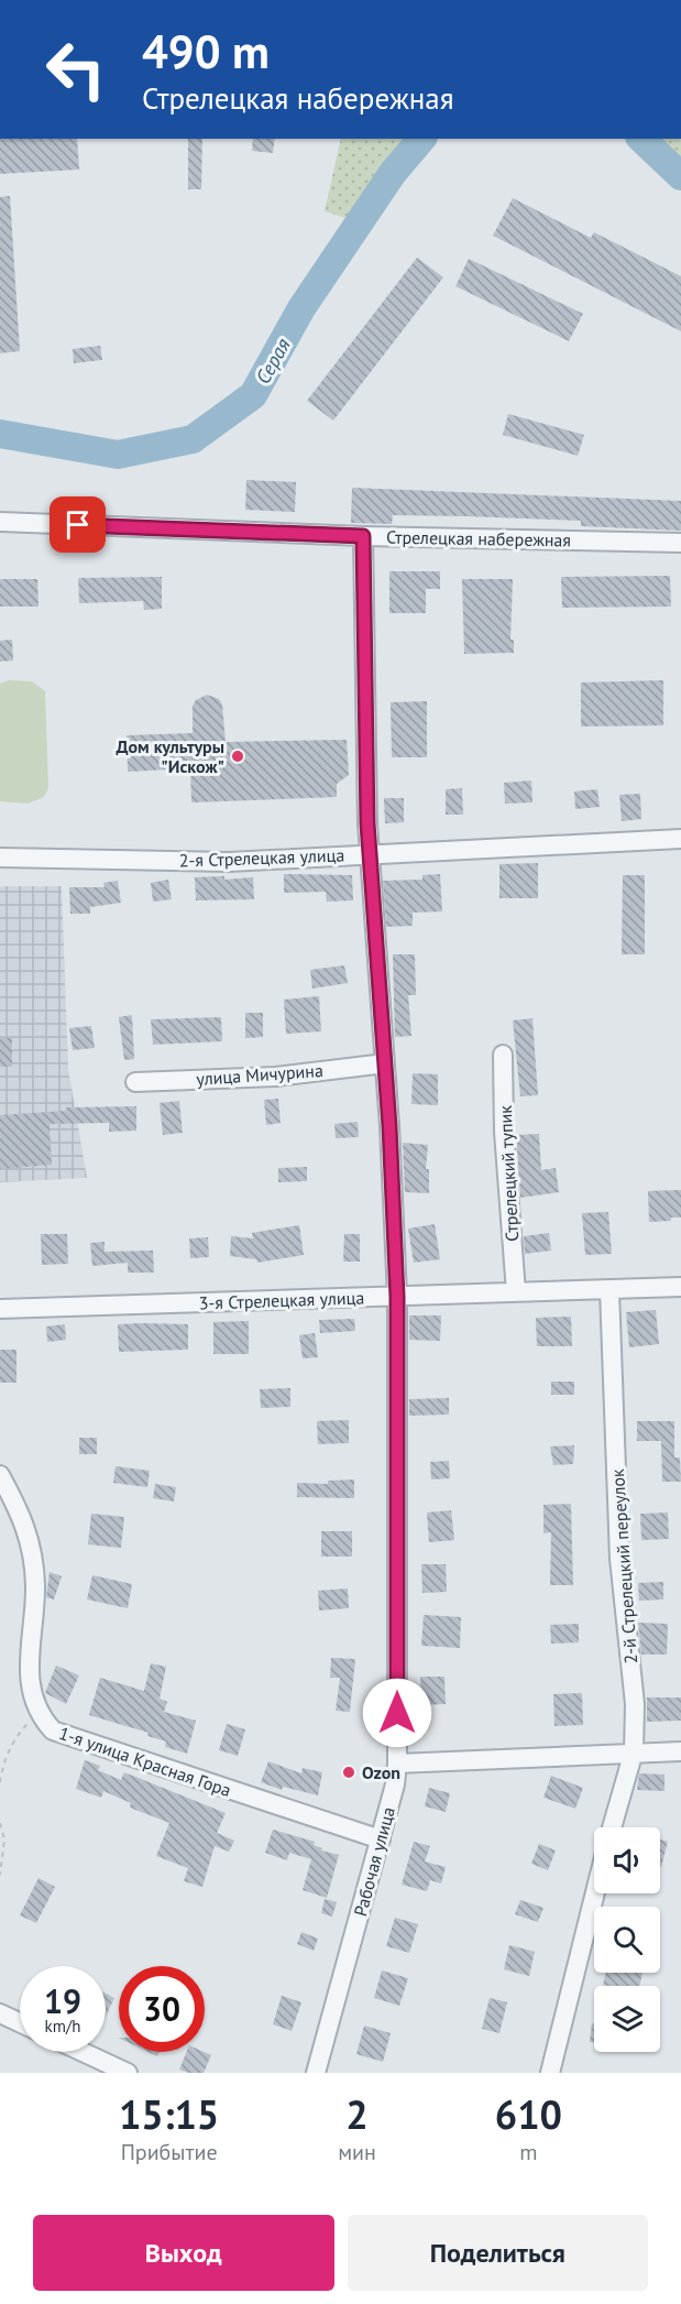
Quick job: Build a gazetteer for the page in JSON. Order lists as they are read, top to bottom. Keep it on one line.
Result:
{"streets":{"street":["Стрелецкая набережная","2-я Стрелецкая улица","улица Мичурина","Стрелецкий тупик","3-я Стрелецкая улица","2-й Стрелецкий переулок","1-я улица Красная Гора","Рабочая улица"]},"crossings":[["Стрелецкая набережная","Рабочая улица"],["2-я Стрелецкая улица","Рабочая улица"],["улица Мичурина","Рабочая улица"],["Стрелецкий тупик","3-я Стрелецкая улица"],["3-я Стрелецкая улица","2-й Стрелецкий переулок"],["3-я Стрелецкая улица","Рабочая улица"],["1-я улица Красная Гора","Рабочая улица"]],"water":["Серая"],"places":["Дом культуры \"Искож\"","Ozon"],"page":{"turn":["490 m","Стрелецкая набережная"],"speed":"19 km/h","limit":"30","eta":["15:15","Прибытие","2","мин","610","m"],"buttons":["Выход","Поделиться"]}}
